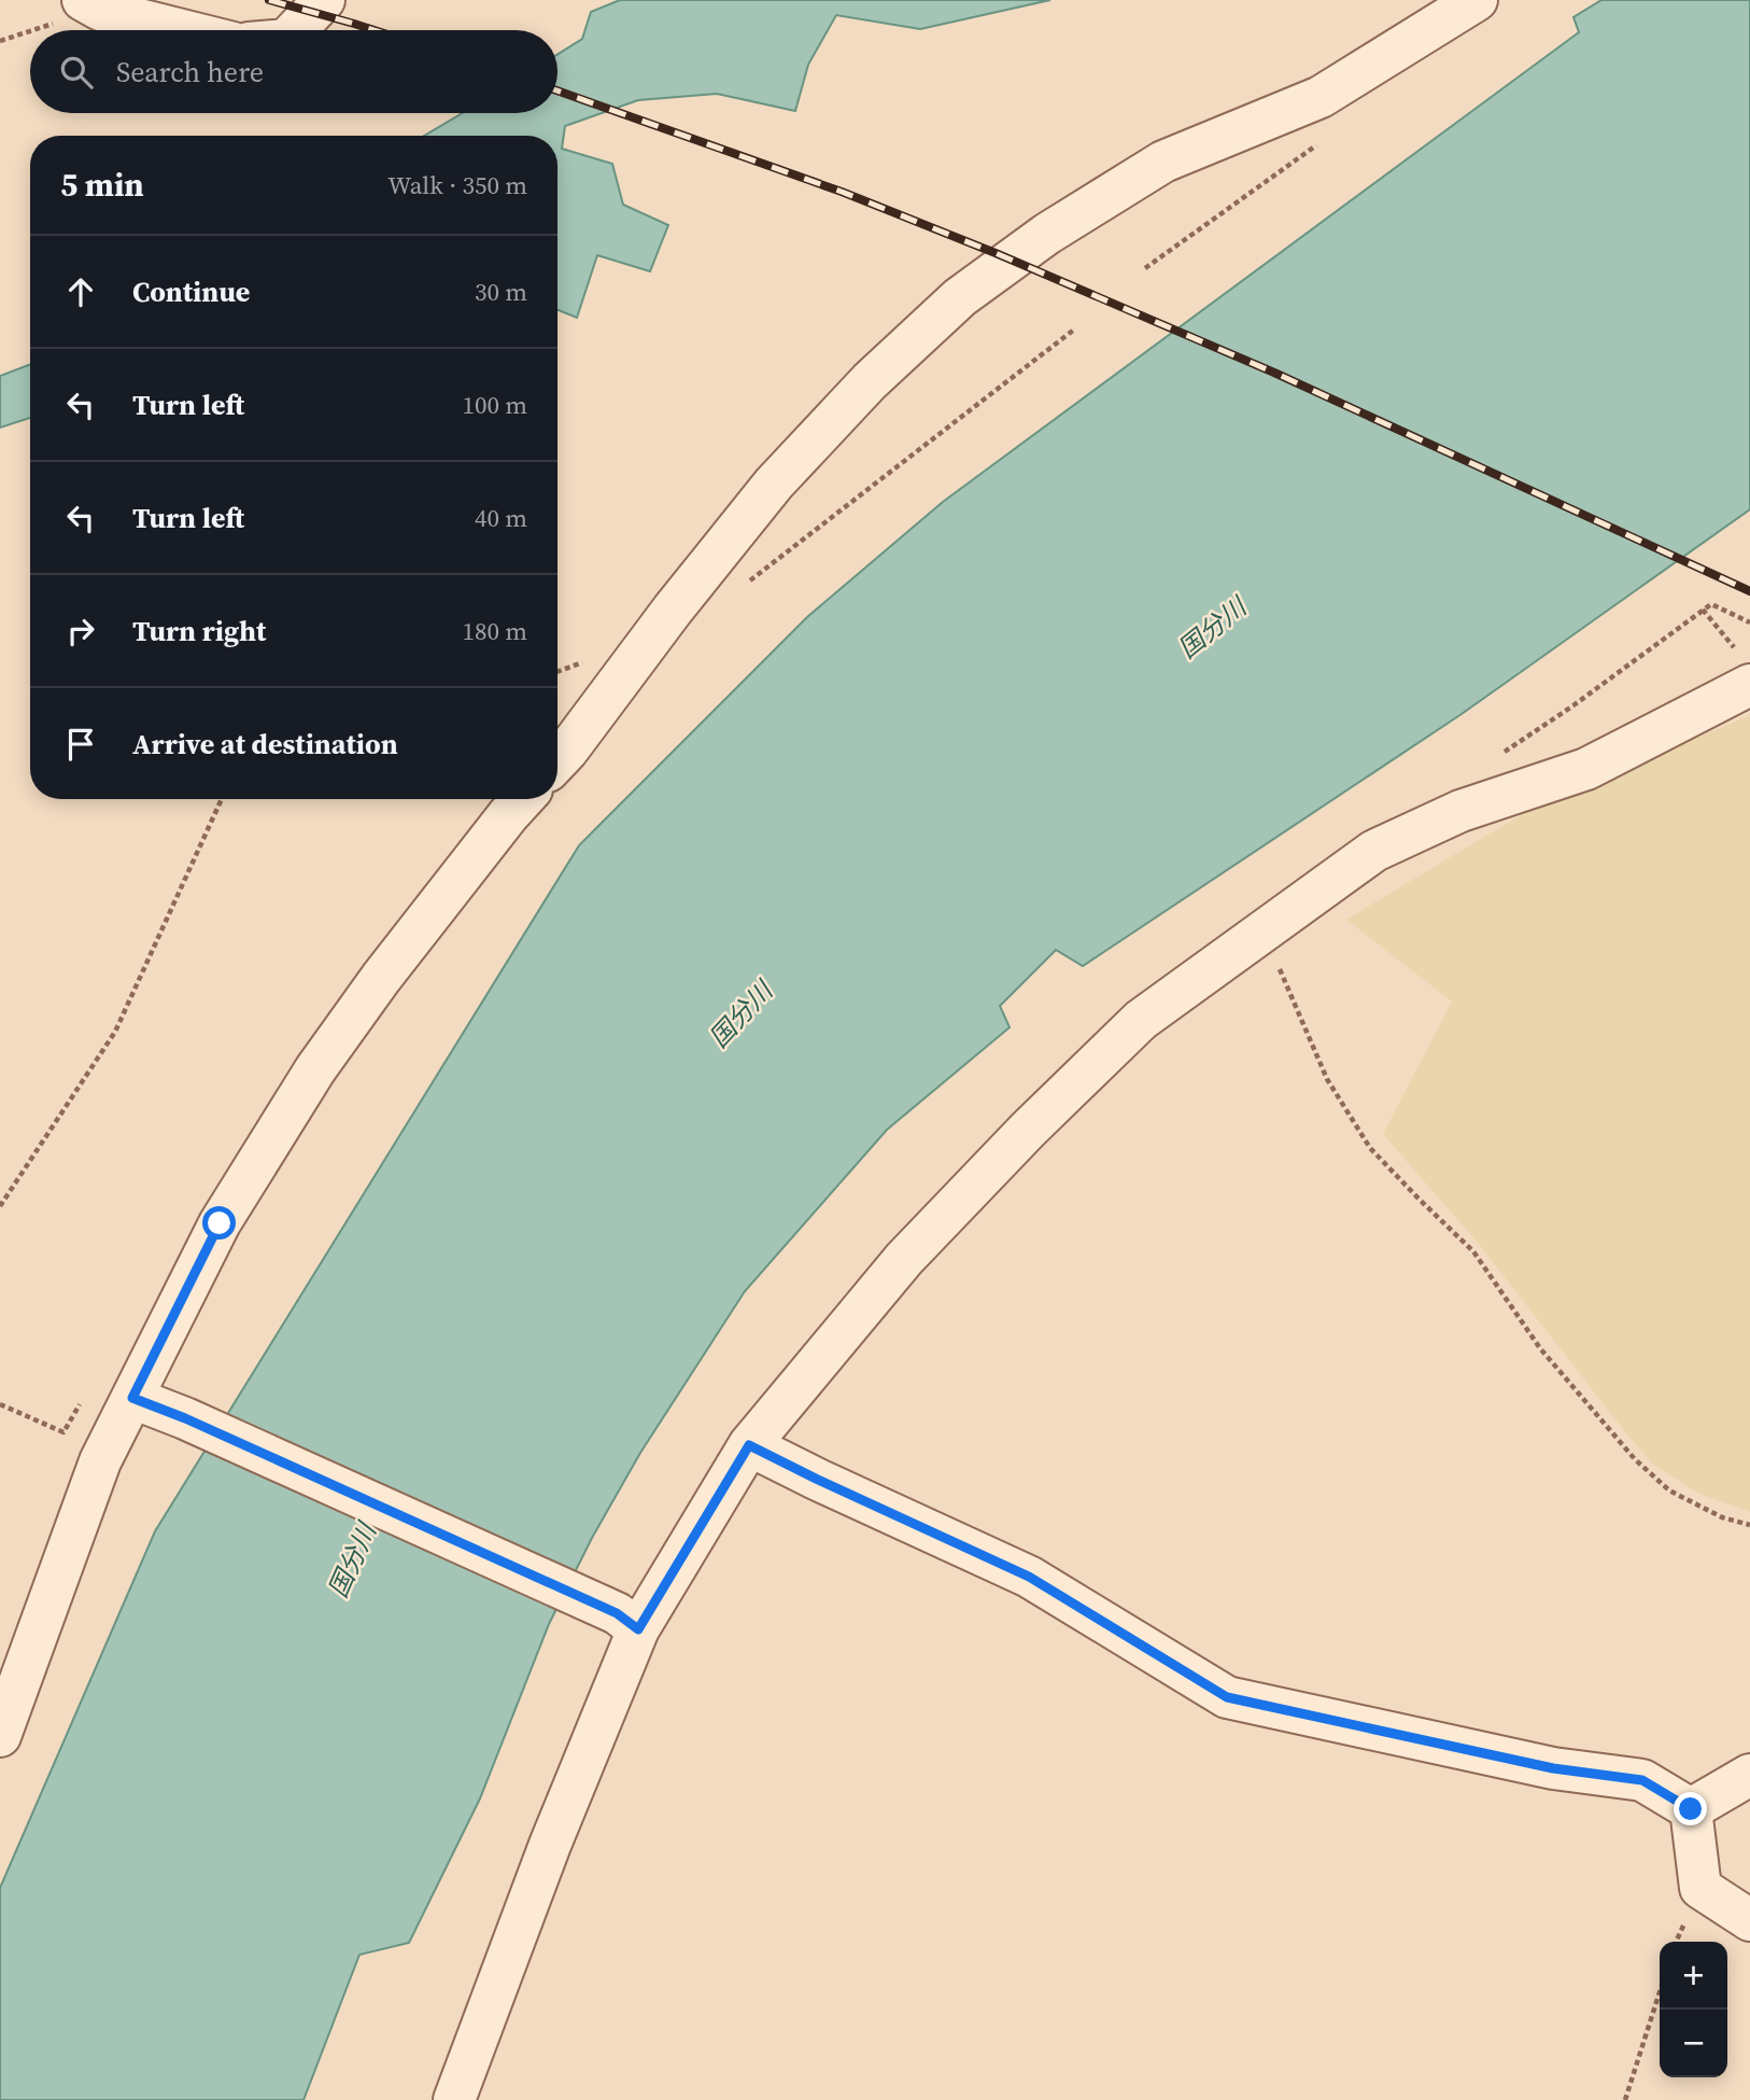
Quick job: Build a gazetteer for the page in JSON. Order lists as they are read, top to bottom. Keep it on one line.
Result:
{"water":["国分川"],"page":{"search":"Search here","heading":["5 min","Walk · 350 m"],"list":[["Continue","30 m"],["Turn left","100 m"],["Turn left","40 m"],["Turn right","180 m"],"Arrive at destination"],"map_buttons":["+","−"]}}
